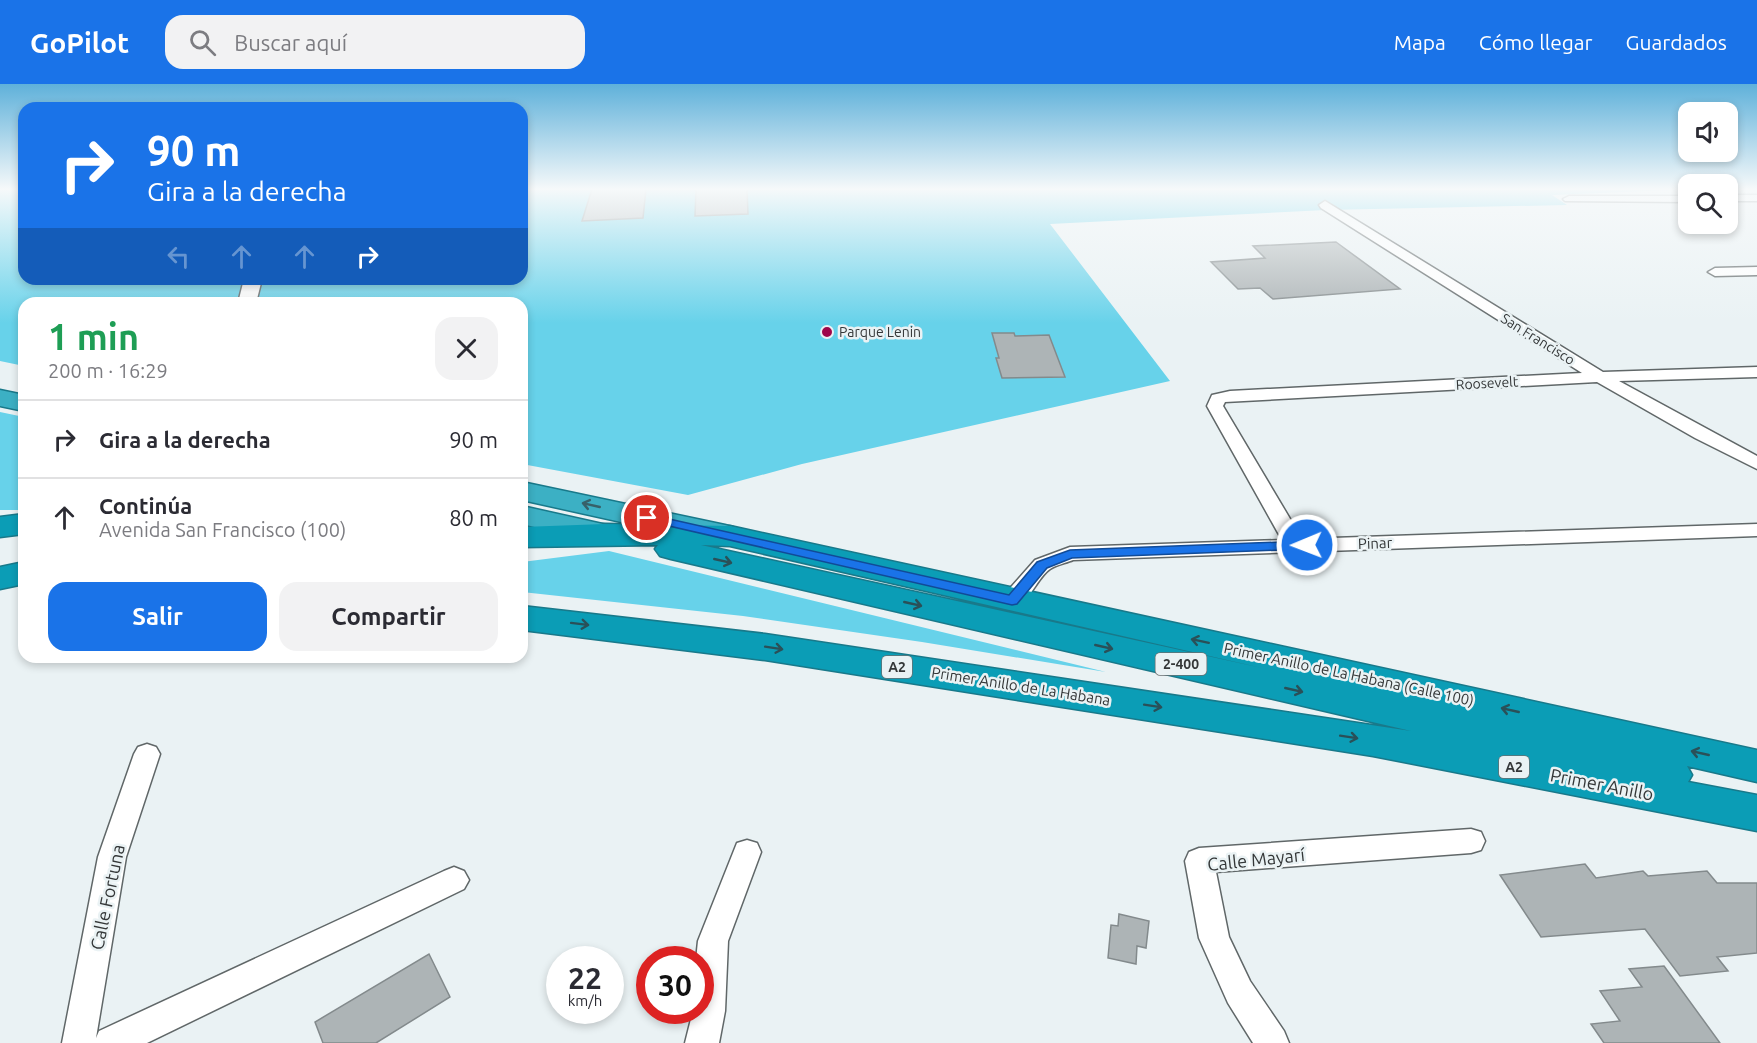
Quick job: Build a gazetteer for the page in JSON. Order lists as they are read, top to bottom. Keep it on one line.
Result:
{"streets":{"highway":["2-400","A2","Primer Anillo de La Habana (Calle 100)","Primer Anillo de La Habana","Primer Anillo"],"street":["San Francisco","Roosevelt","Pinar","Calle Mayarí","Calle Fortuna"]},"crossings":[["San Francisco","Roosevelt"],["Roosevelt","Pinar"],["Pinar","Primer Anillo de La Habana (Calle 100)"],["2-400","Primer Anillo de La Habana (Calle 100)"],["Primer Anillo de La Habana","Primer Anillo"]],"places":["Parque Lenin"],"page":{"header":"GoPilot","search":"Buscar aquí","nav":["Mapa","Cómo llegar","Guardados"],"turn":["90 m","Gira a la derecha"],"heading":["1 min","200 m · 16:29"],"list":[{"name":"Gira a la derecha","value":"90 m"},{"name":"Continúa","note":"Avenida San Francisco (100)","value":"80 m"}],"buttons":["Salir","Compartir"],"speed":"22 km/h","limit":"30"}}
